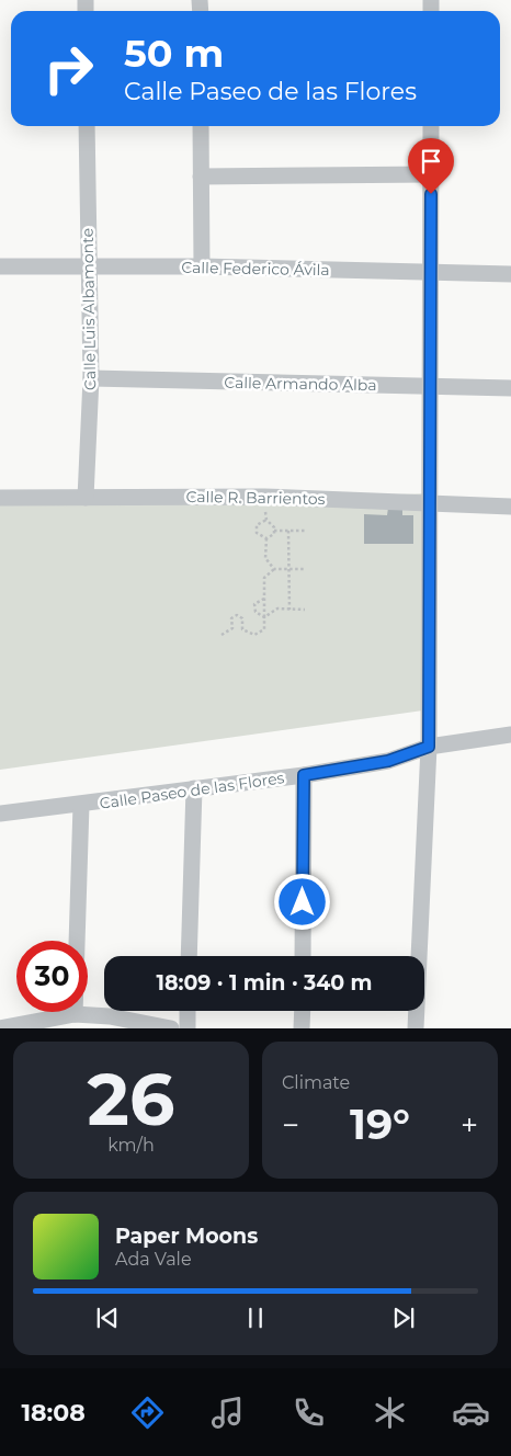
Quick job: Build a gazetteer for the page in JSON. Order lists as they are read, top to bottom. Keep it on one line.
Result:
{"streets":{"street":["Calle Federico Ávila","Calle Luis Albamonte","Calle Armando Alba","Calle R. Barrientos","Calle Paseo de las Flores"]},"crossings":[["Calle Federico Ávila","Calle Luis Albamonte"],["Calle Luis Albamonte","Calle Armando Alba"],["Calle Luis Albamonte","Calle R. Barrientos"]],"page":{"turn":["50 m","Calle Paseo de las Flores"],"limit":"30","trip":"18:09 · 1 min · 340 m","tile":[["26","km/h"],"Climate"],"heat":["−","19°","+"],"song":["Paper Moons","Ada Vale"],"tabs":"18:08"}}
